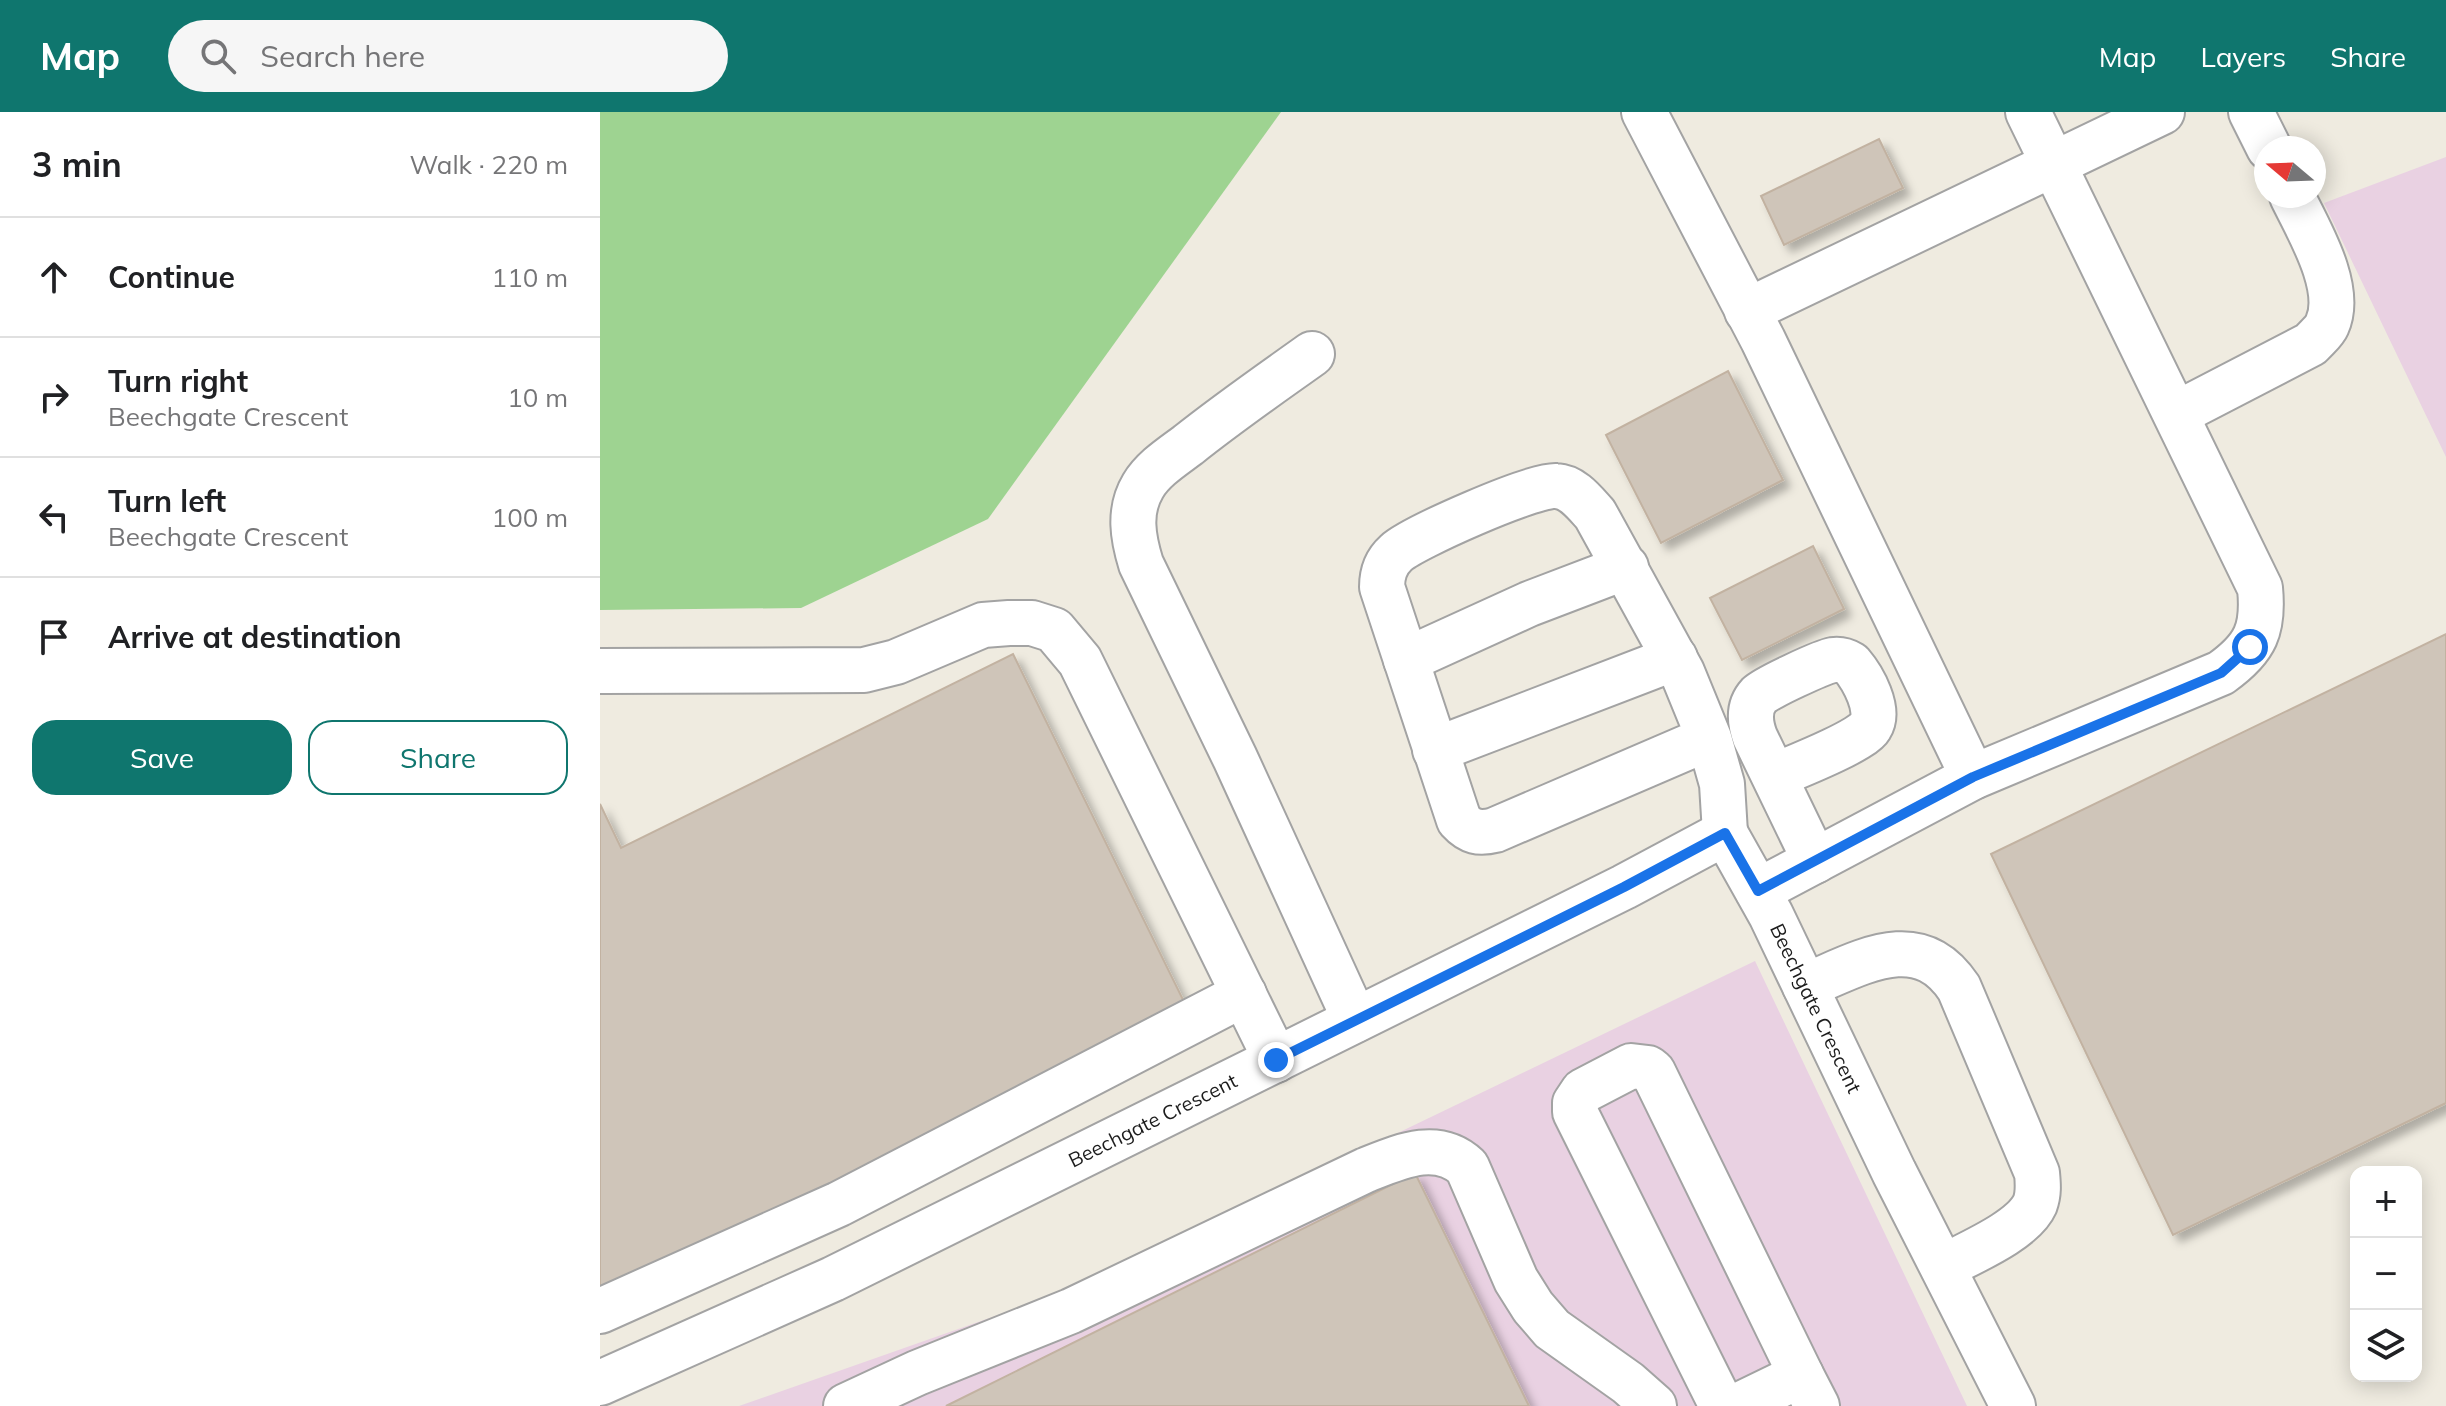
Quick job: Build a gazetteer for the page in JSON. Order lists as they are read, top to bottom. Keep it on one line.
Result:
{"streets":{"lane":["Beechgate Crescent"]},"north":"left","page":{"header":"Map","search":"Search here","nav":["Map","Layers","Share"],"heading":["3 min","Walk · 220 m"],"list":[["Continue","110 m"],["Turn right","Beechgate Crescent","10 m"],["Turn left","Beechgate Crescent","100 m"],"Arrive at destination"],"buttons":["Save","Share"],"map_buttons":["+","−"]}}
